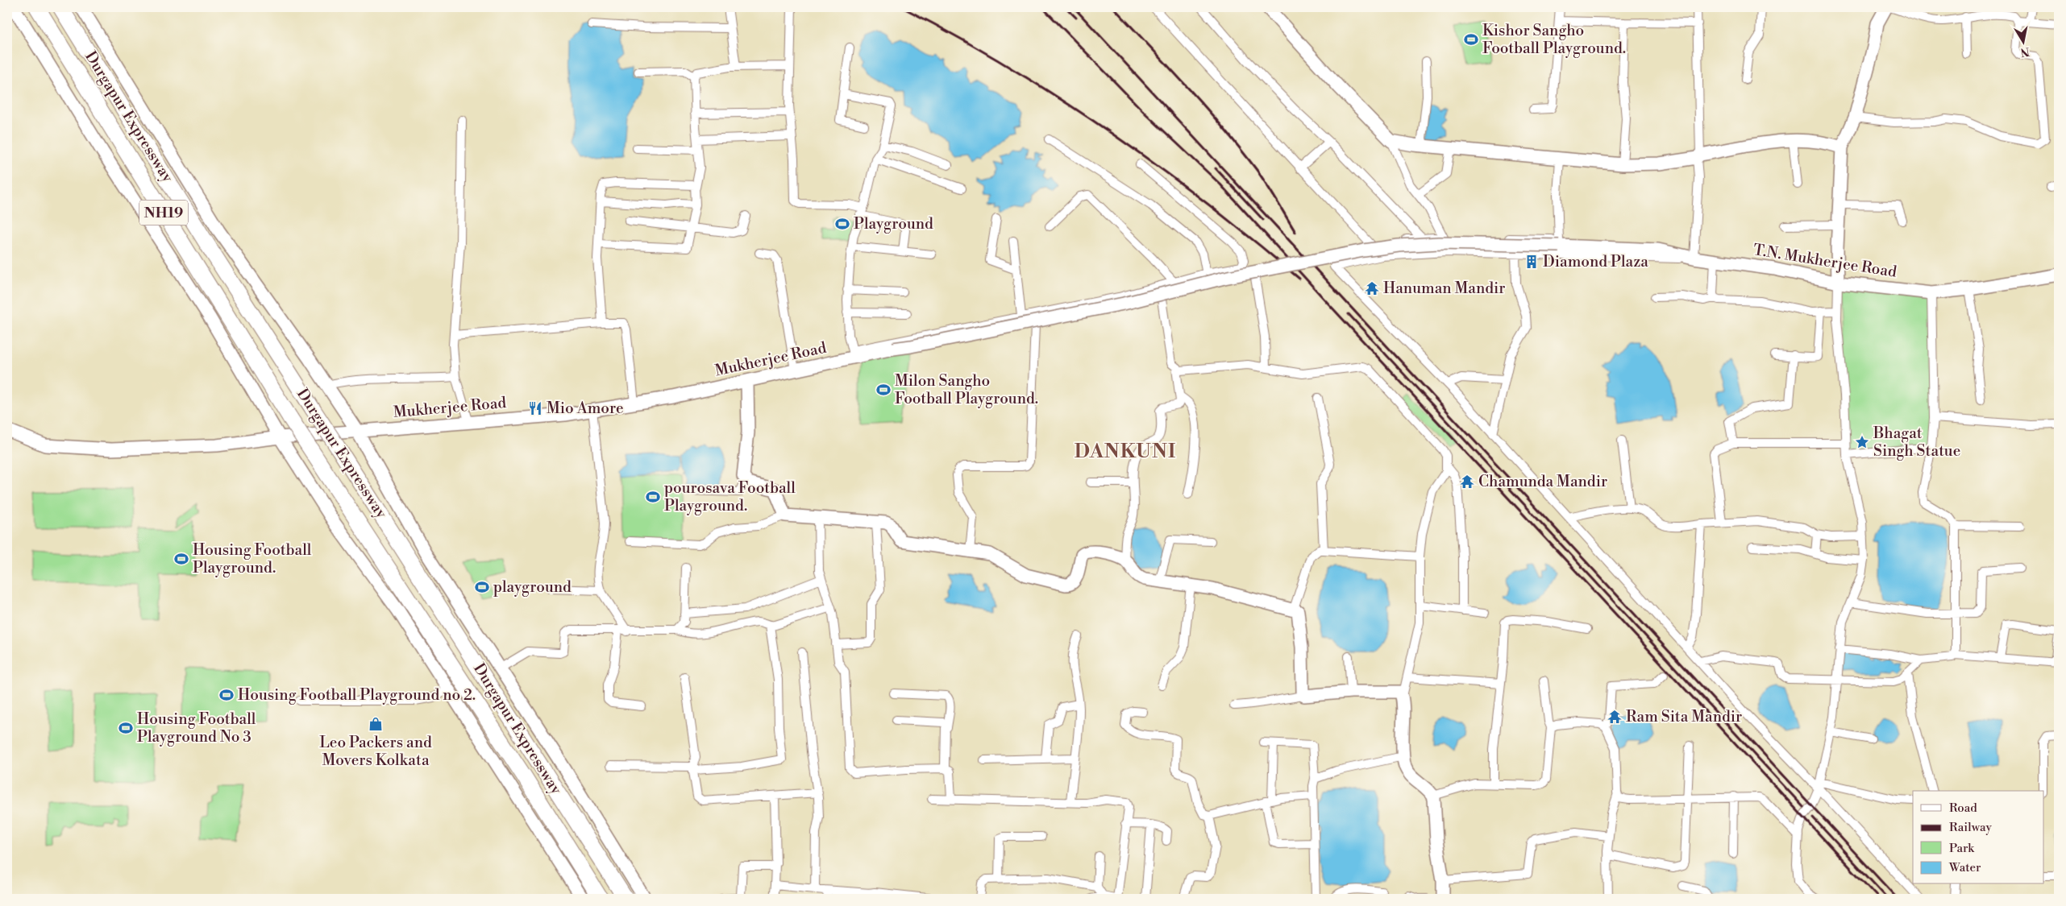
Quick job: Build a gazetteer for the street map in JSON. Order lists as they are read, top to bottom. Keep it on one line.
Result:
{"streets":{"highway":["Durgapur Expressway","NH19"],"street":["T.N. Mukherjee Road","Mukherjee Road"]},"crossings":[["T.N. Mukherjee Road","Mukherjee Road"]],"districts":["DANKUNI"],"places":{"sports":["Kishor Sangho Football Playground.","Playground","Milon Sangho Football Playground.","pourosava Football Playground.","Housing Football Playground.","playground","Housing Football Playground no 2.","Housing Football Playground No 3"],"building":["Diamond Plaza"],"temple":["Hanuman Mandir","Chamunda Mandir","Ram Sita Mandir"],"restaurant":["Mio Amore"],"place":["Bhagat Singh Statue"],"shop":["Leo Packers and Movers Kolkata"]},"legend":["Road","Railway","Park","Water"],"north":"bottom"}
